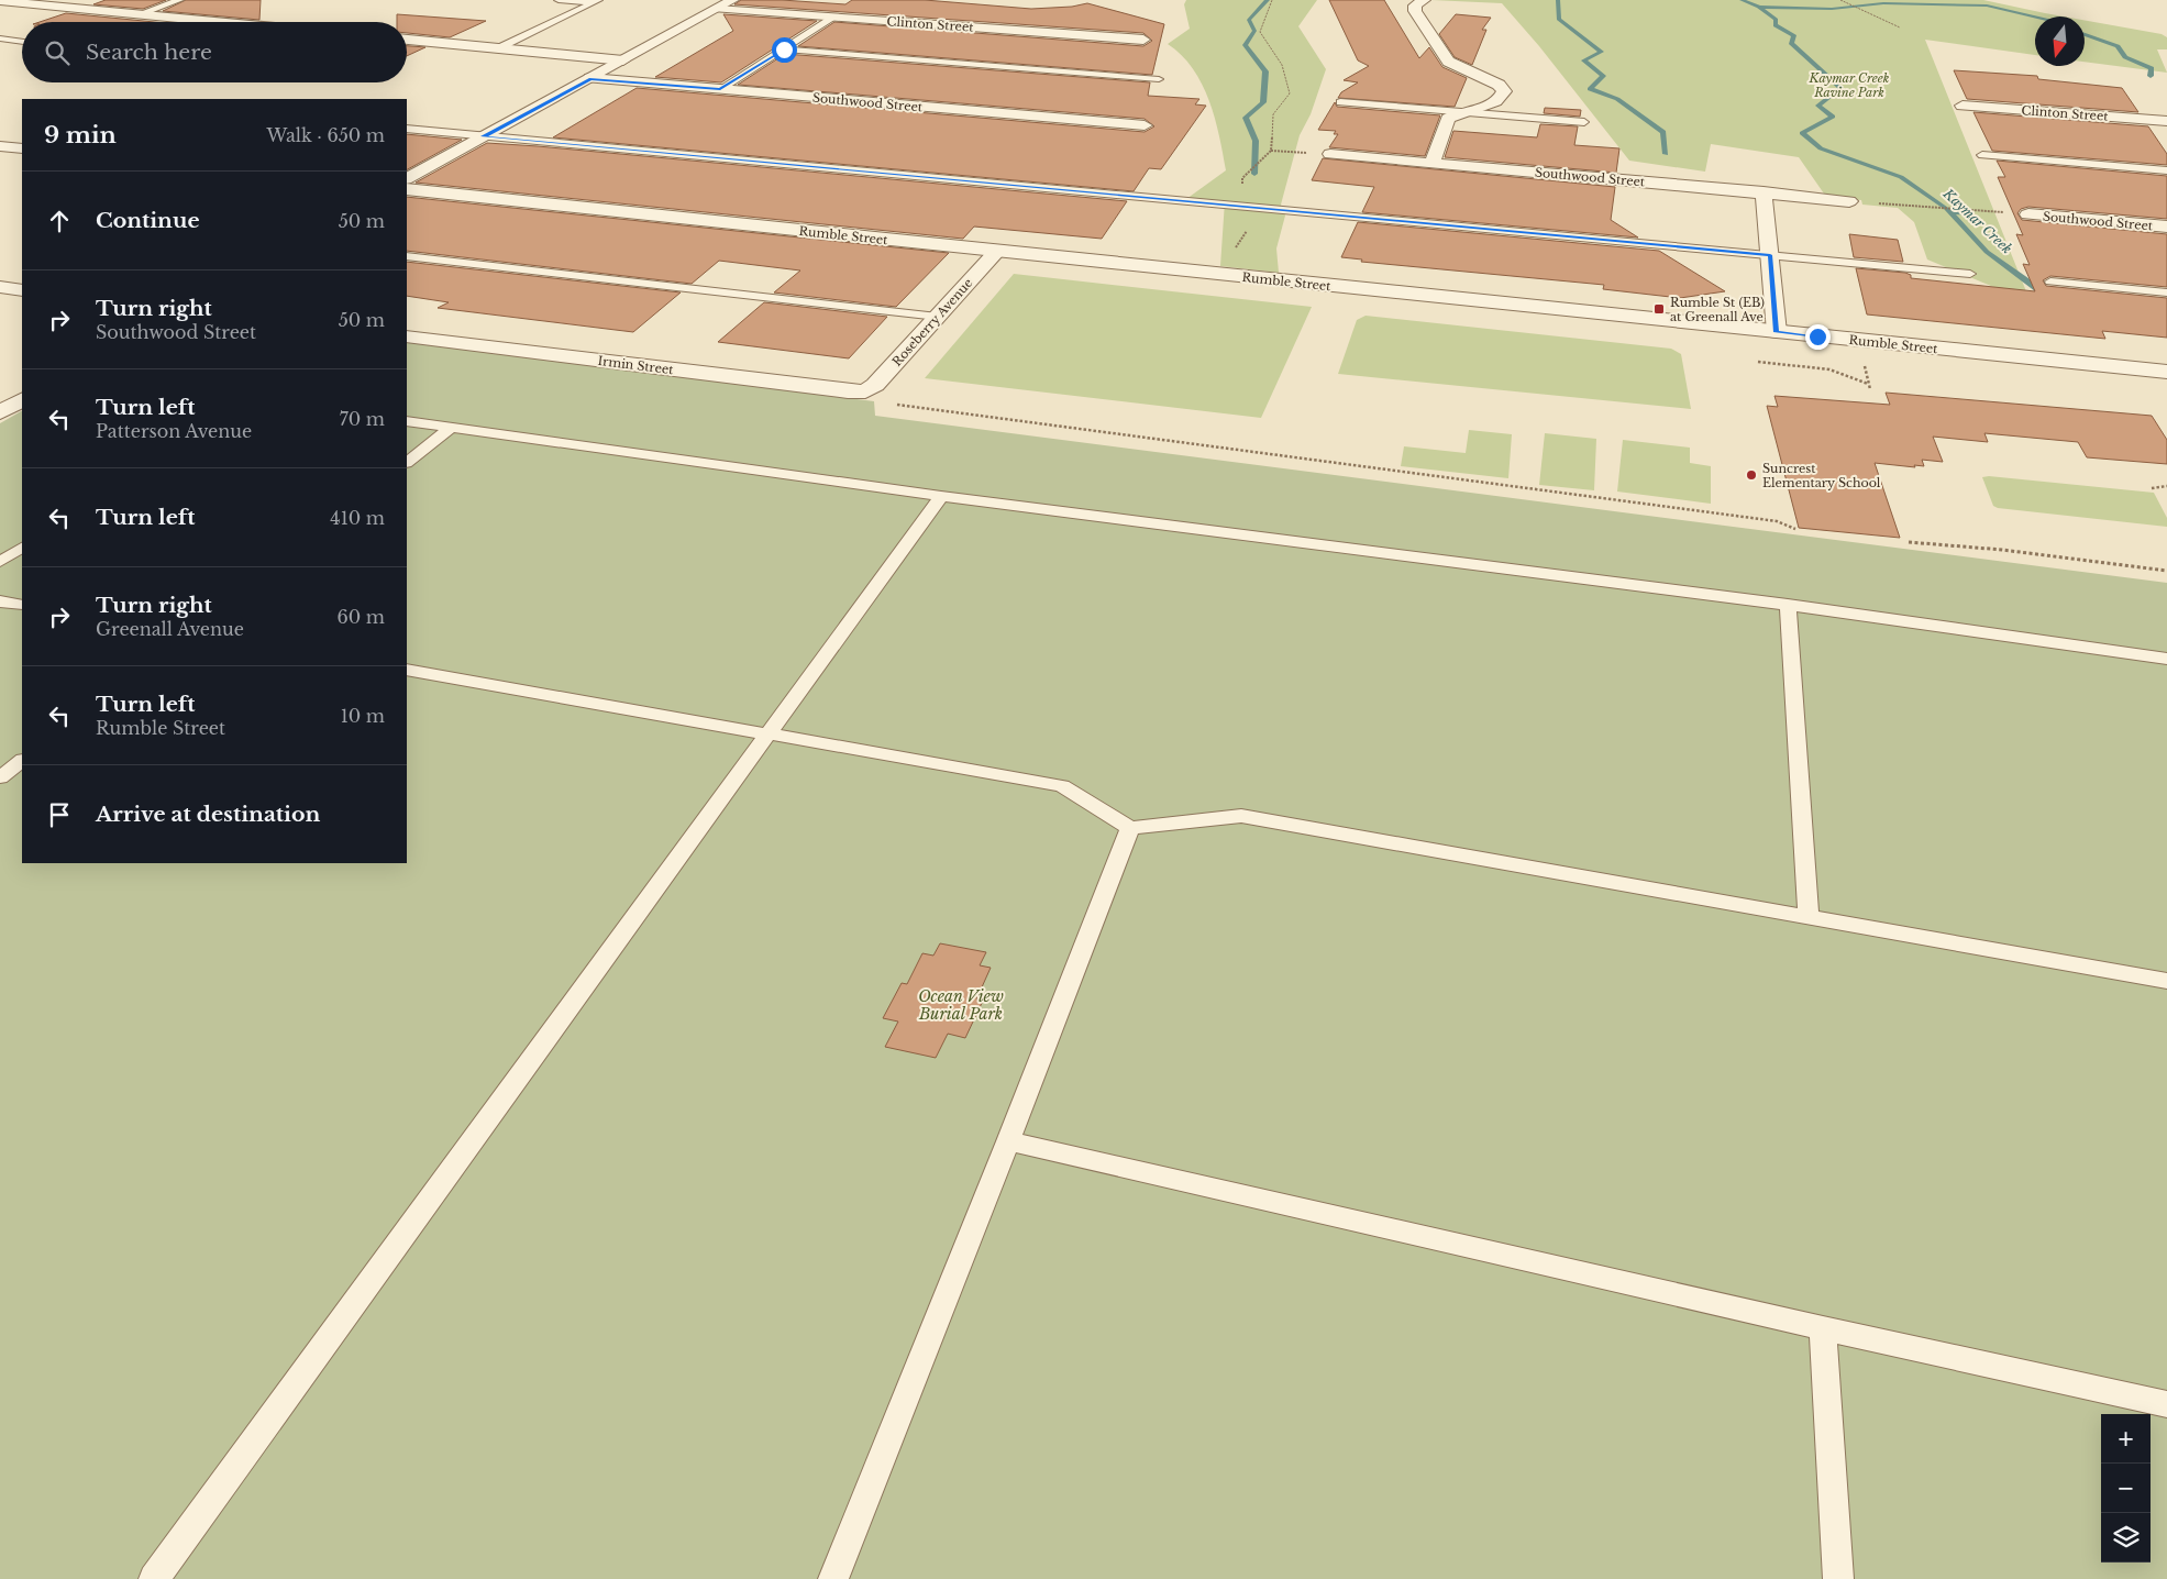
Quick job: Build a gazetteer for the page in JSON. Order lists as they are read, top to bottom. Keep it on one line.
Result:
{"streets":{"street":["Clinton Street","Southwood Street","Rumble Street","Roseberry Avenue","Irmin Street"]},"crossings":[["Rumble Street","Roseberry Avenue"],["Roseberry Avenue","Irmin Street"]],"water":["Kaymar Creek"],"parks":["Kaymar Creek Ravine Park","Ocean View Burial Park"],"places":{"transit":["Rumble St (EB) at Greenall Ave"],"other":["Suncrest Elementary School"]},"north":"bottom","page":{"search":"Search here","heading":["9 min","Walk · 650 m"],"list":[["Continue","50 m"],["Turn right","Southwood Street","50 m"],["Turn left","Patterson Avenue","70 m"],["Turn left","410 m"],["Turn right","Greenall Avenue","60 m"],["Turn left","Rumble Street","10 m"],"Arrive at destination"],"map_buttons":["+","−"]}}
